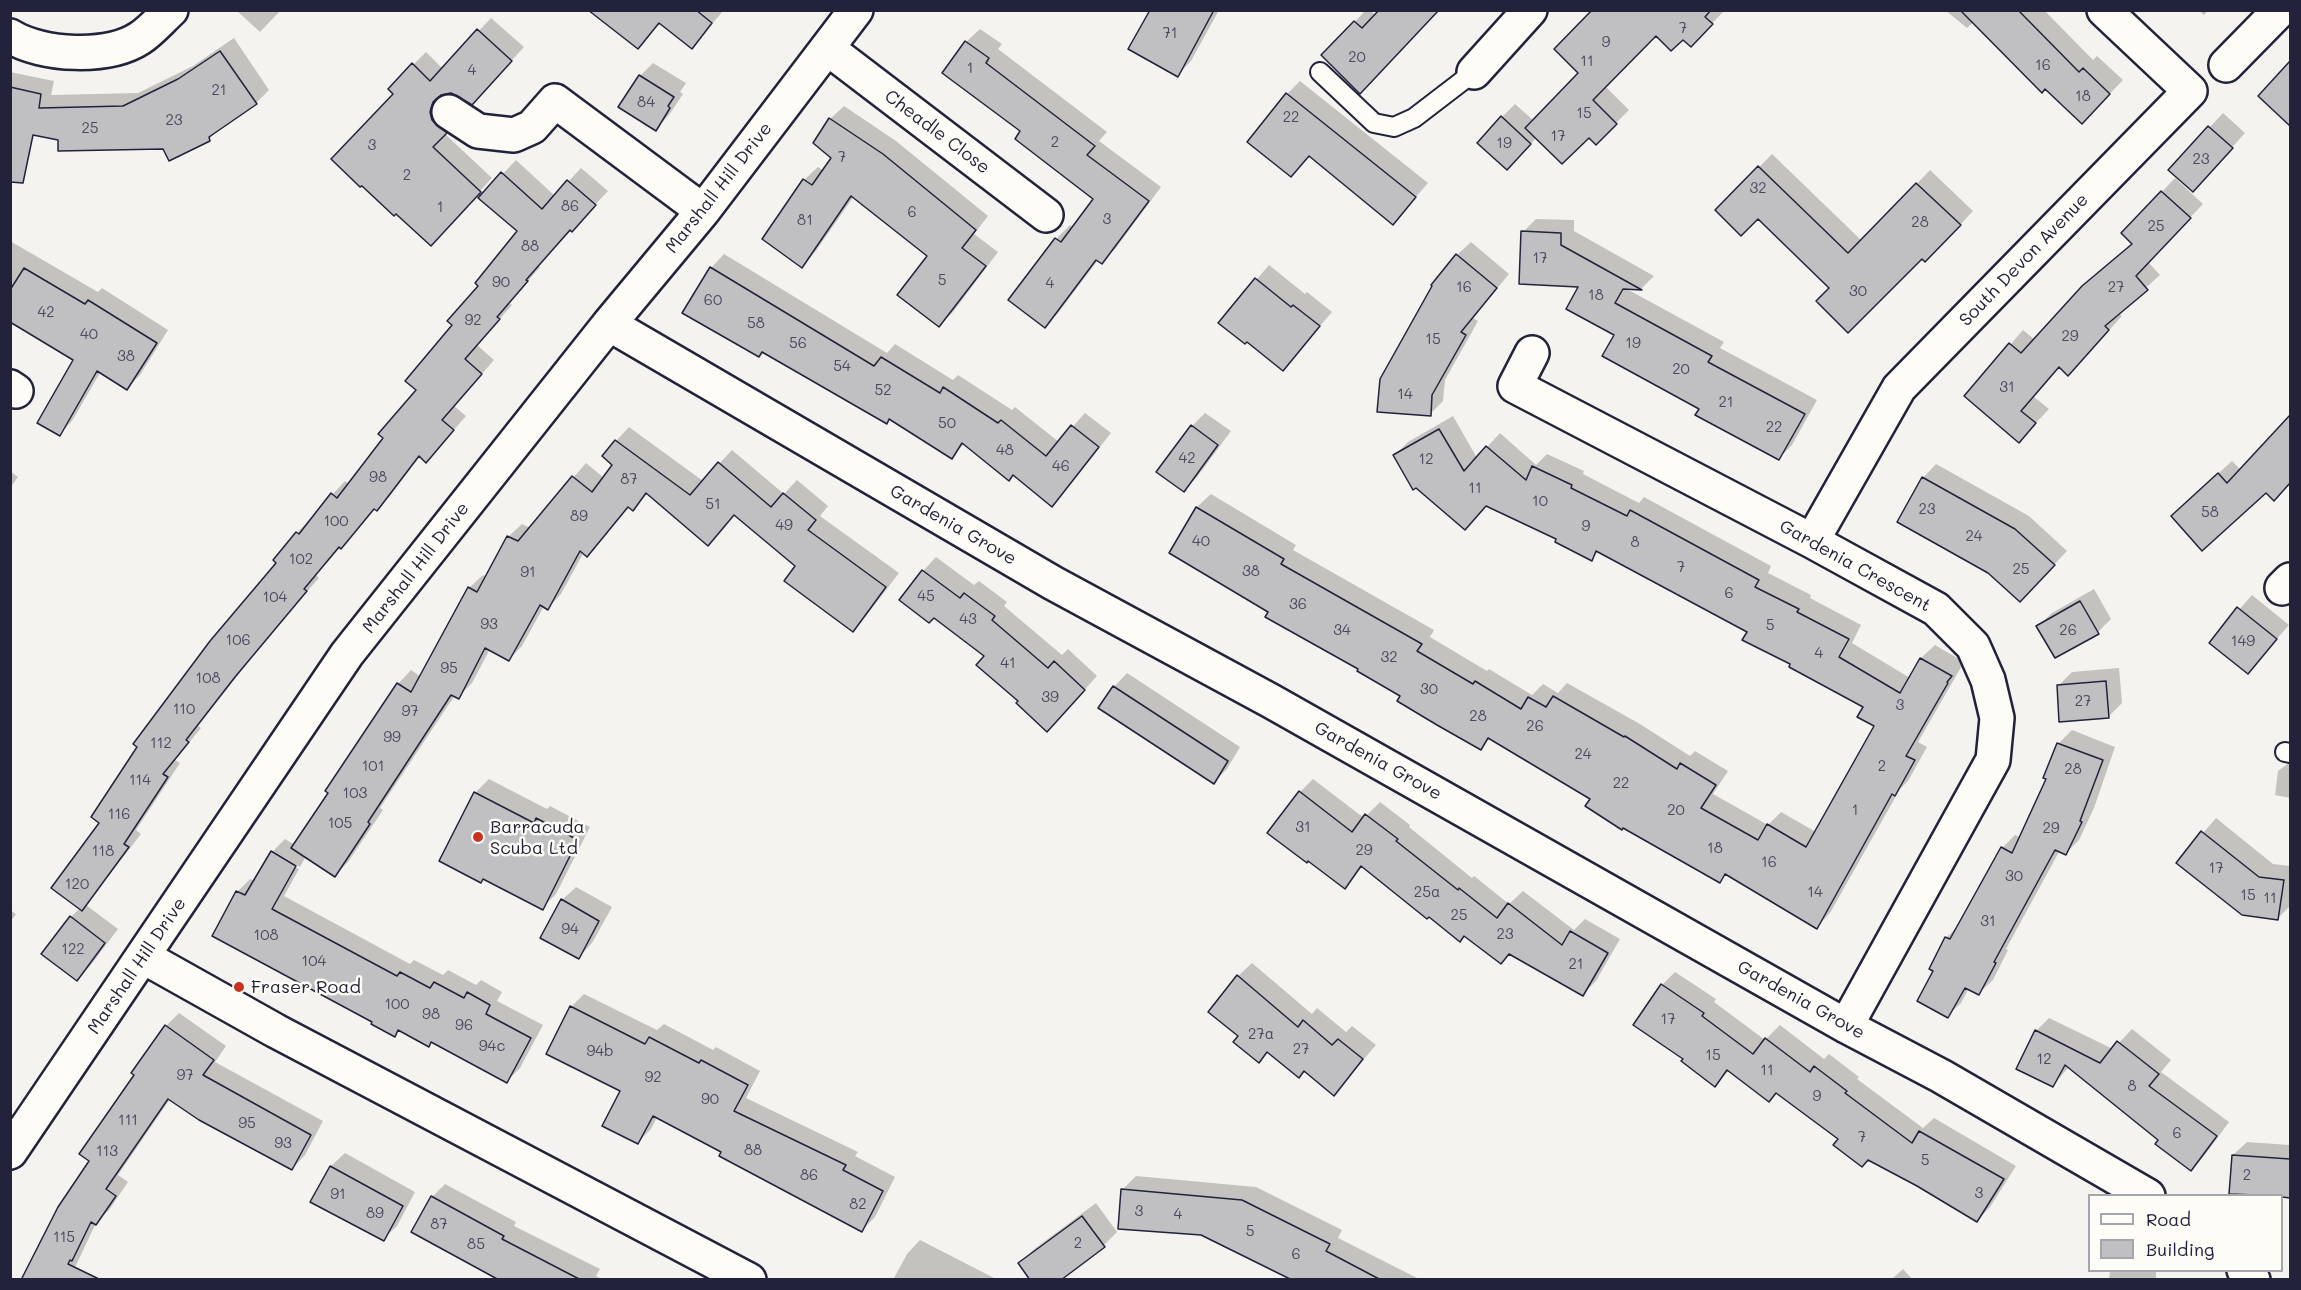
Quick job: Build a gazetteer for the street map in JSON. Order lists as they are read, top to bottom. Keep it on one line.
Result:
{"streets":{"street":["Cheadle Close","Marshall Hill Drive","South Devon Avenue","Gardenia Grove","Gardenia Crescent"]},"crossings":[["Cheadle Close","Marshall Hill Drive"],["Marshall Hill Drive","Gardenia Grove"],["South Devon Avenue","Gardenia Crescent"],["Gardenia Grove","Gardenia Crescent"]],"places":["Barracuda Scuba Ltd","Fraser Road"],"house_numbers":["7","71","9","20","11","16","1","4","21","18","84","15","22","23","25","17","2","19","3","7","23","2","32","86","1","6","3","81","28","25","88","17","5","90","4","16","27","30","18","60","42","92","58","40","29","15","56","19","38","54","20","31","52","14","21","50","22","48","42","12","46","98","87","11","10","51","23","58","89","100","49","9","24","40","8","102","7","25","38","91","6","45","104","36","43","93","5","34","26","106","149","4","32","41","95","108","30","39","27","3","110","97","28","26","99","112","24","101","2","28","114","22","103","20","1","116","105","31","29","18","29","118","16","17","30","120","25a","14","15","11","25","31","94","23","108","122","104","21","100","98","17","96","27a","94c","27","94b","15","12","11","97","92","8","9","90","111","95","6","7","93","88","113","5","86","2","3","91","82","3","89","4","87","5","115","2","85","6"],"legend":["Road","Building"]}
